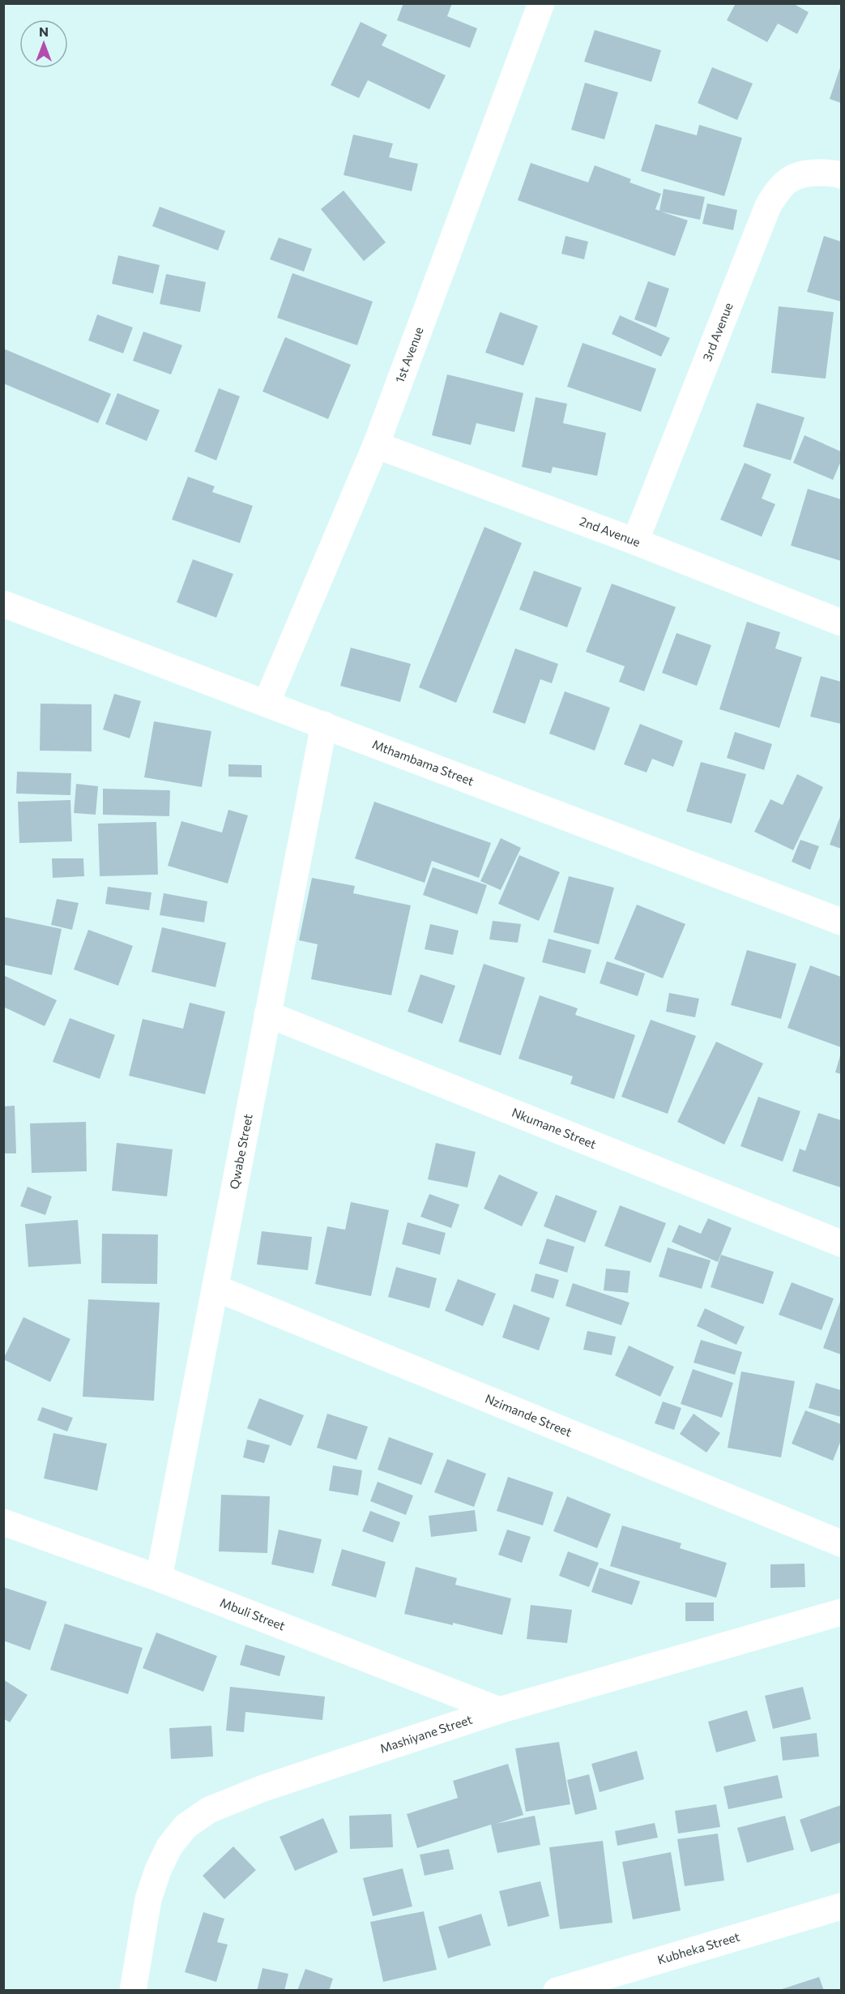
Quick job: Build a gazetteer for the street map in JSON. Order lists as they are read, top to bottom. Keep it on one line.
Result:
{"streets":{"street":["3rd Avenue","1st Avenue","2nd Avenue","Mthambama Street","Nkumane Street","Qwabe Street","Nzimande Street","Mbuli Street","Mashiyane Street","Kubheka Street"]},"crossings":[["3rd Avenue","2nd Avenue"],["1st Avenue","2nd Avenue"],["1st Avenue","Mthambama Street"],["Mthambama Street","Qwabe Street"],["Nkumane Street","Qwabe Street"],["Qwabe Street","Nzimande Street"],["Qwabe Street","Mbuli Street"],["Mbuli Street","Mashiyane Street"]],"north":"top"}
